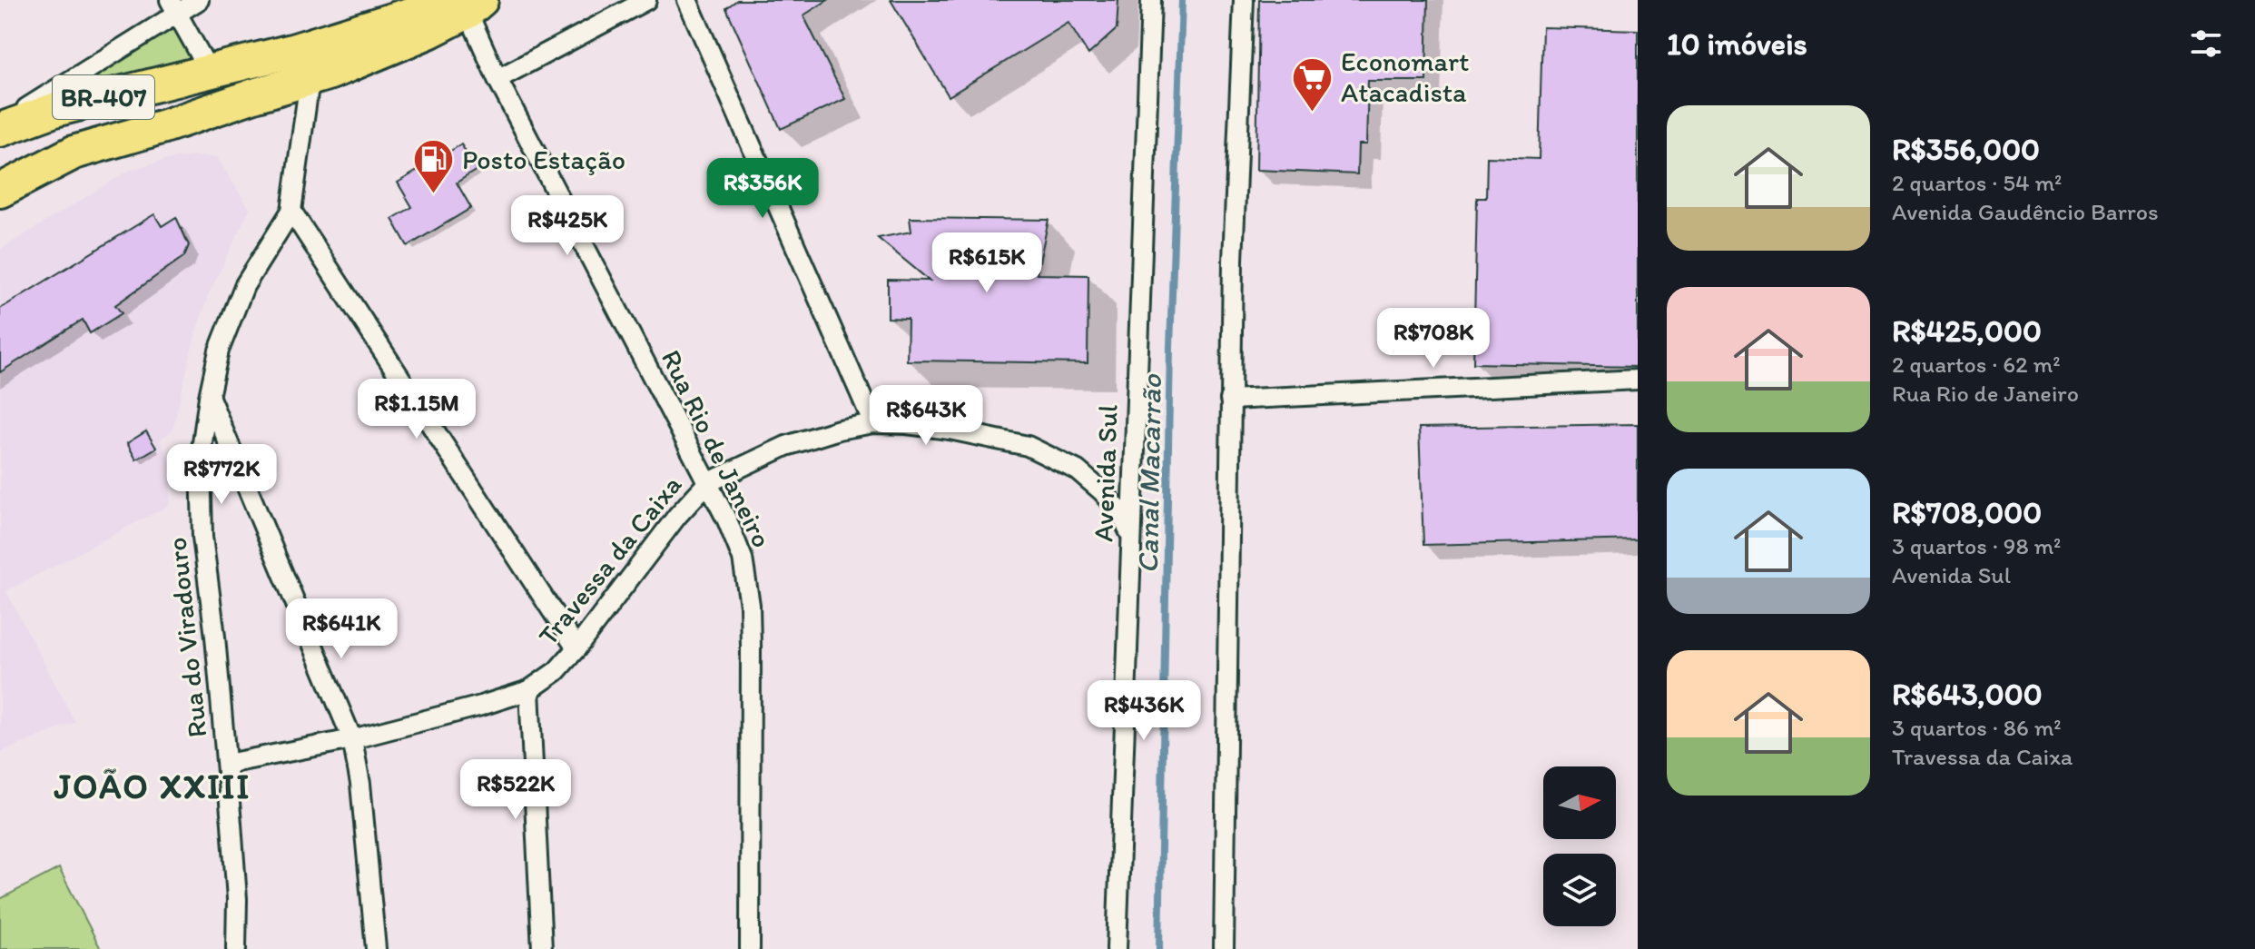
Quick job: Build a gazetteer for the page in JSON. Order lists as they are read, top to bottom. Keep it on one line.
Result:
{"streets":{"highway":["BR-407"],"street":["Rua Rio de Janeiro","Avenida Sul","Travessa da Caixa","Rua do Viradouro"]},"crossings":[["BR-407","Rua Rio de Janeiro"],["BR-407","Rua do Viradouro"],["Rua Rio de Janeiro","Travessa da Caixa"],["Avenida Sul","Travessa da Caixa"],["Travessa da Caixa","Rua do Viradouro"]],"districts":["JOÃO XXIII"],"water":["Canal Macarrão"],"places":{"supermarket":["Economart Atacadista"],"fuel station":["Posto Estação"]},"north":"right","page":{"heading":"10 imóveis","list":[{"name":"R$356,000","note":"2 quartos · 54 m² · Avenida Gaudêncio Barros"},{"name":"R$425,000","note":"2 quartos · 62 m² · Rua Rio de Janeiro"},{"name":"R$708,000","note":"3 quartos · 98 m² · Avenida Sul"},{"name":"R$643,000","note":"3 quartos · 86 m² · Travessa da Caixa"}],"price":["R$356K","R$425K","R$615K","R$708K","R$1.15M","R$643K","R$772K","R$641K","R$436K","R$522K"]}}
